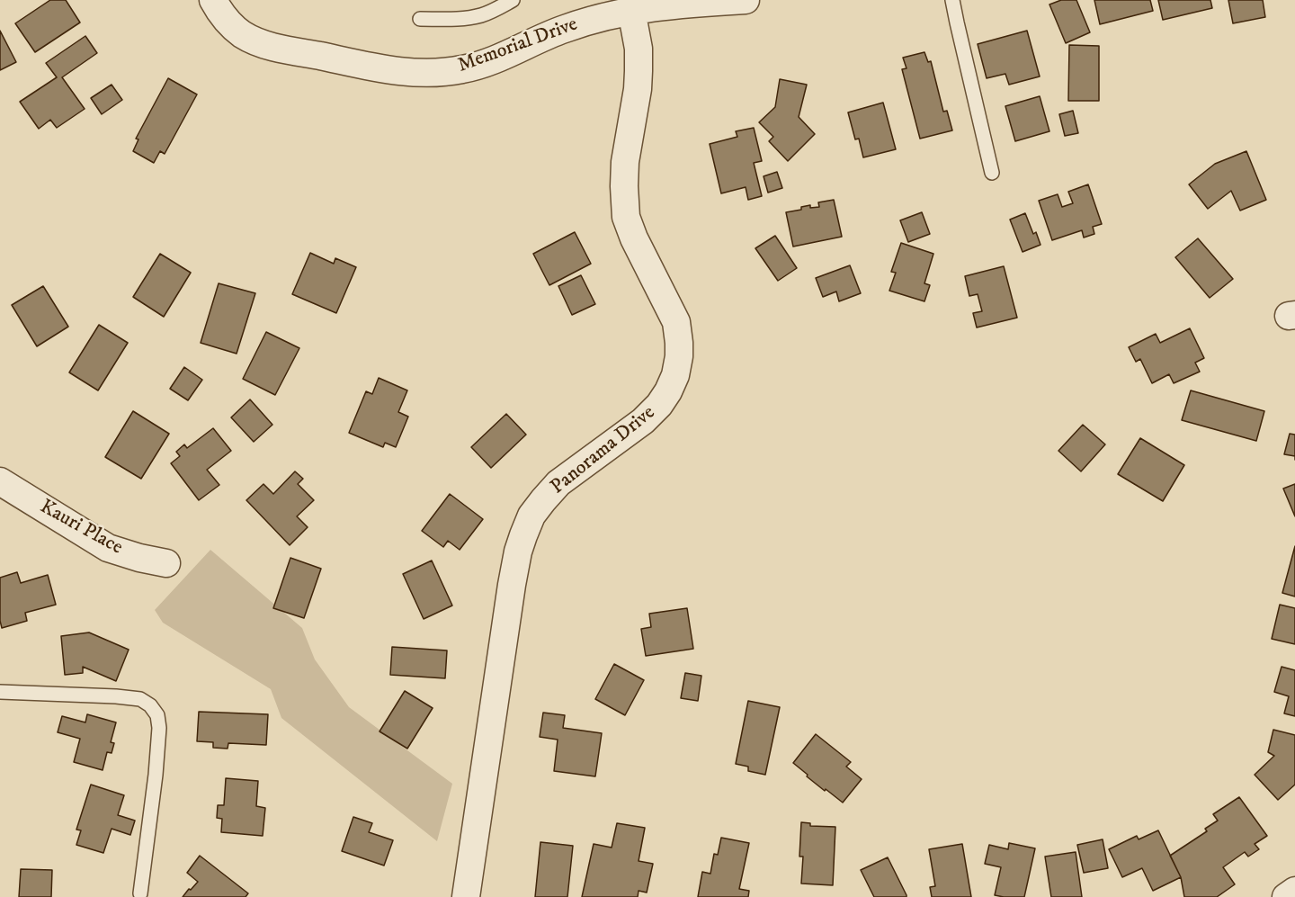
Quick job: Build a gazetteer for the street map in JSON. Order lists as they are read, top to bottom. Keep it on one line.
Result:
{"streets":{"street":["Memorial Drive","Panorama Drive","Kauri Place"]},"crossings":[["Memorial Drive","Panorama Drive"]]}
